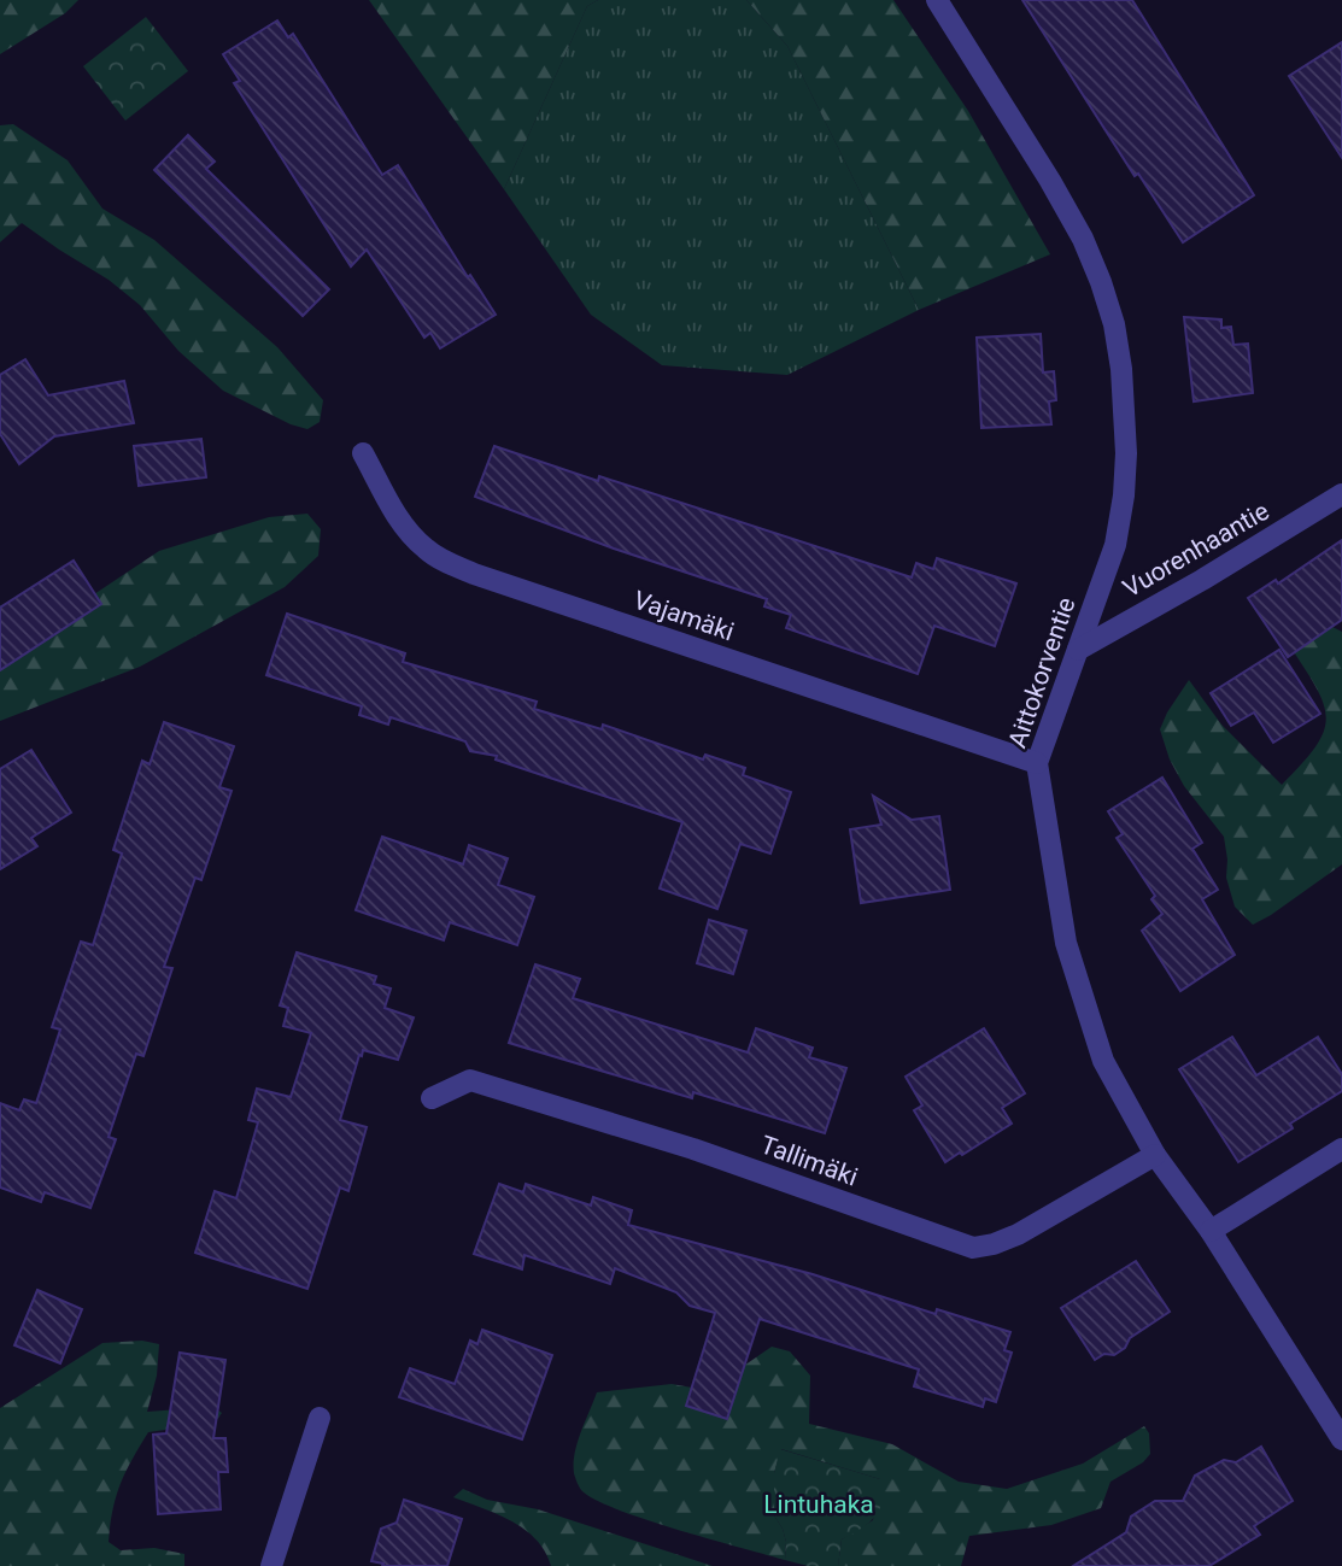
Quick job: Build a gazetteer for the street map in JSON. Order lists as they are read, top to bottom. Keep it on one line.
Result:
{"streets":{"street":["Vuorenhaantie","Vajamäki","Aittokorventie","Tallimäki"]},"crossings":[["Vuorenhaantie","Aittokorventie"],["Vajamäki","Aittokorventie"],["Aittokorventie","Tallimäki"]],"parks":["Lintuhaka"]}
